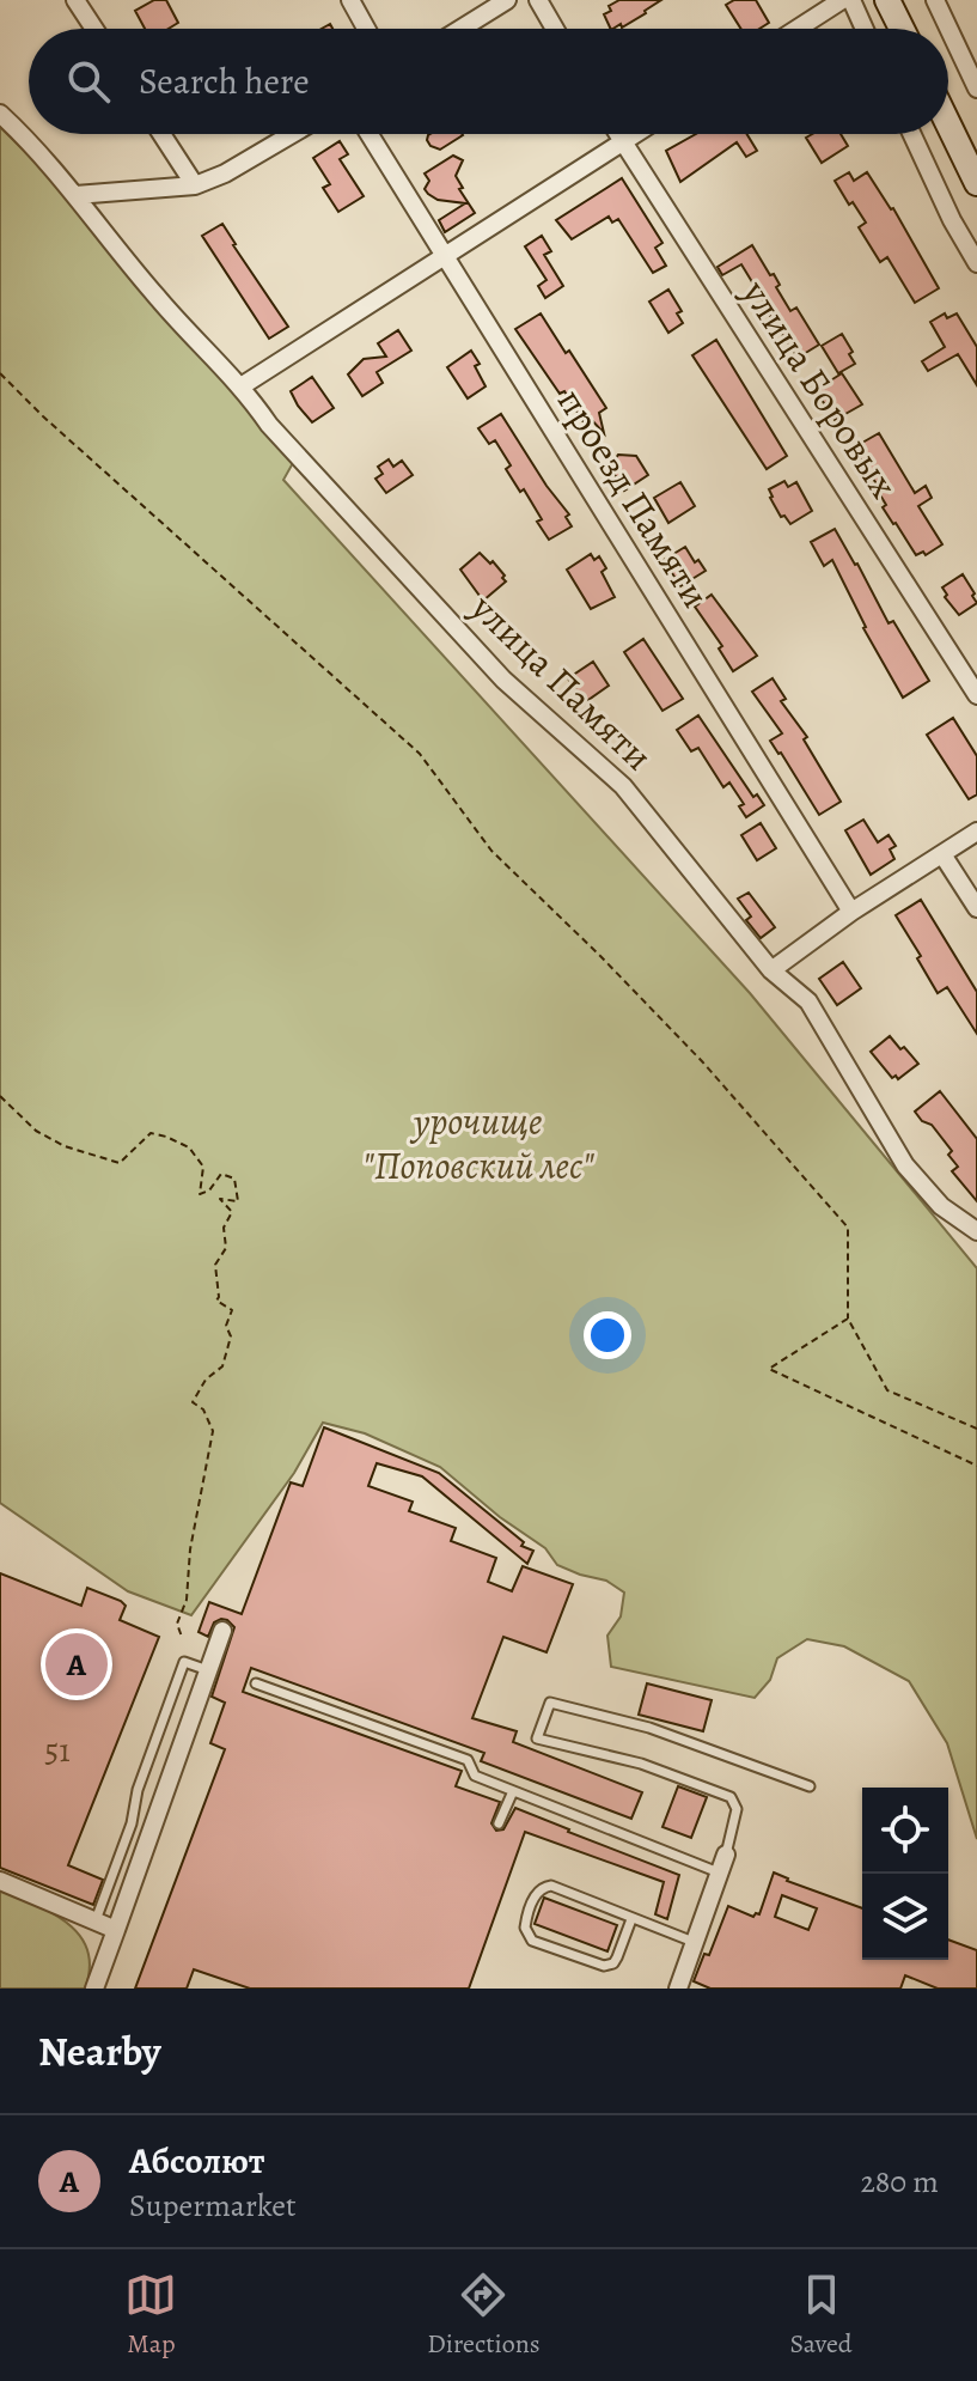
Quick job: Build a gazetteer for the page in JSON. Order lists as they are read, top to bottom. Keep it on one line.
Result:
{"streets":{"street":["улица Боровых","проезд Памяти","улица Памяти"]},"parks":["урочище \"Поповский лес\""],"house_numbers":["51"],"page":{"search":"Search here","pins":"A","heading":"Nearby","list":[{"mark":"A","name":"Абсолют","note":"Supermarket","value":"280 m"}],"nav":["Map","Directions","Saved"]}}
